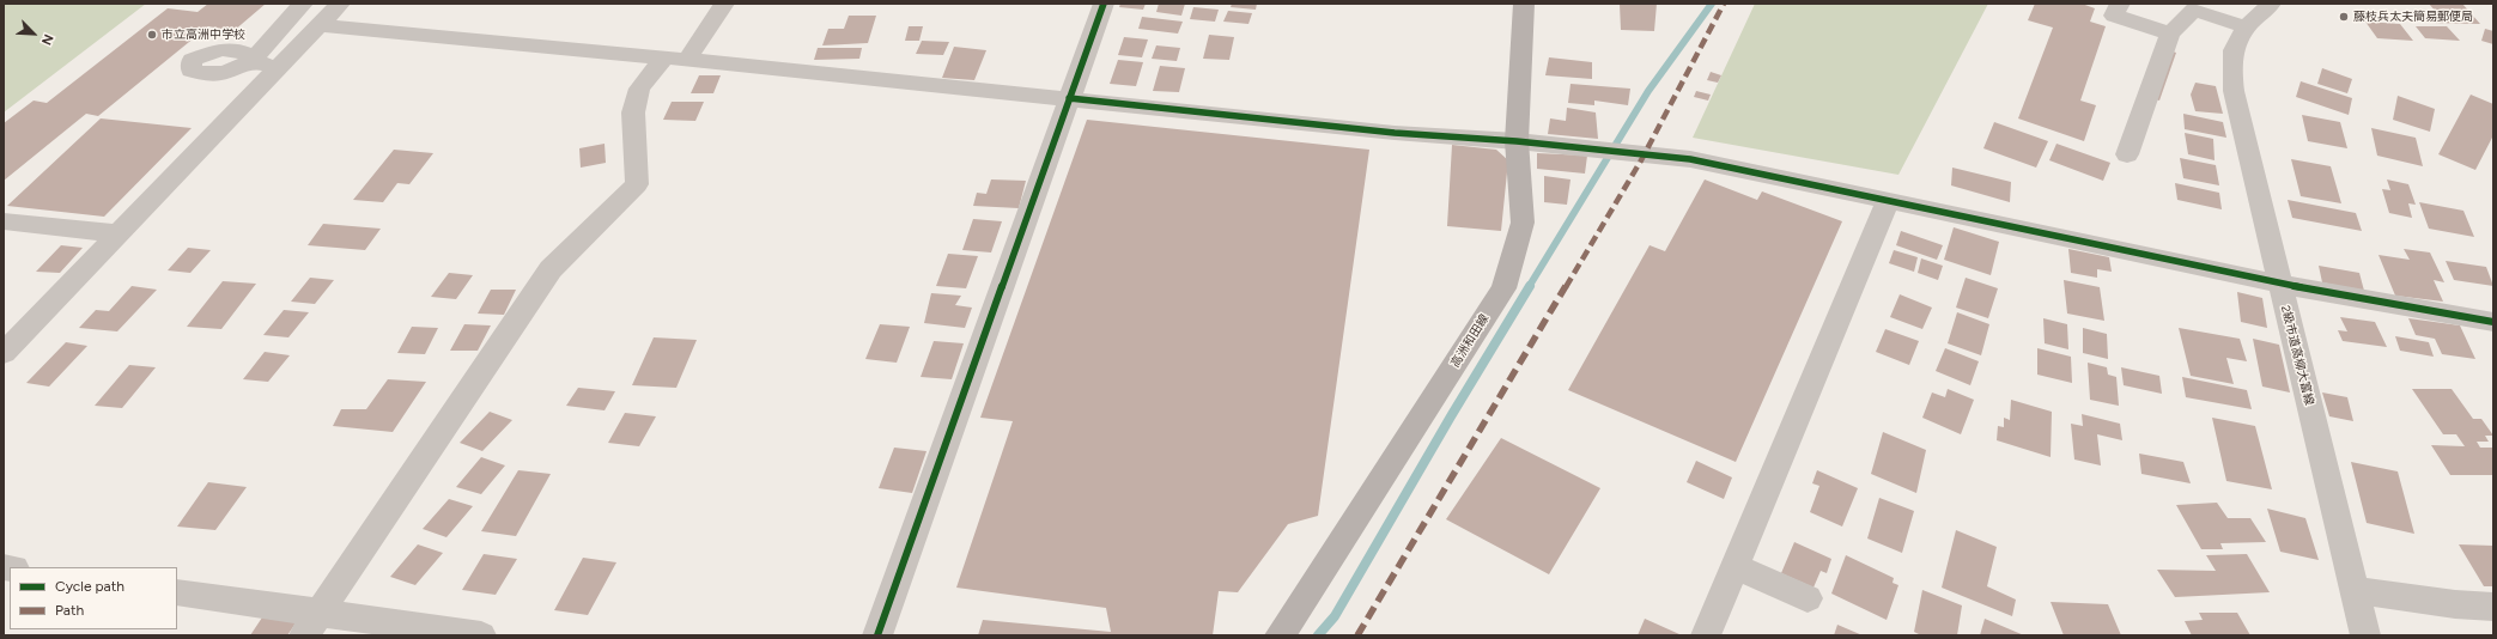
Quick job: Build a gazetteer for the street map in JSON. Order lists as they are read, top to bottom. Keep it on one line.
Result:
{"streets":{"main road":["高洲和田線"],"street":["2級市道高柳大富線"]},"places":["藤枝兵太夫簡易郵便局","市立高洲中学校"],"legend":["Cycle path","Path"],"north":"bottom right"}
